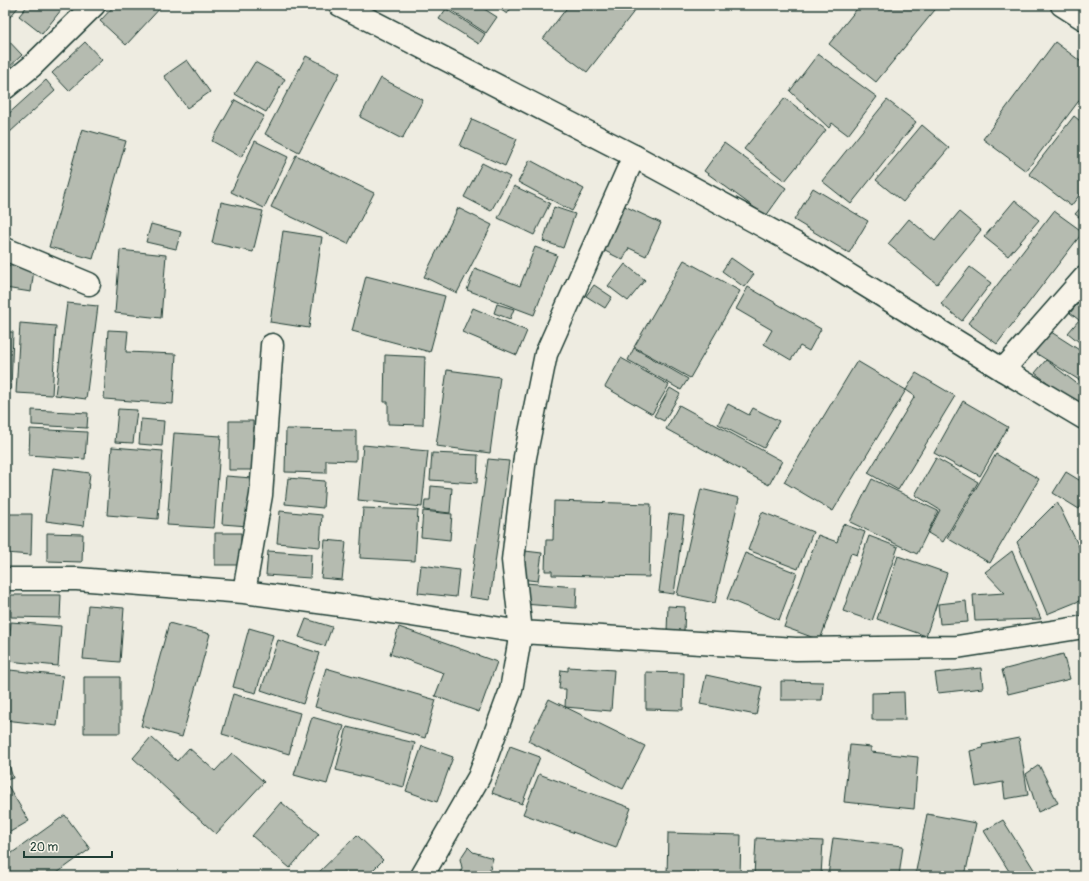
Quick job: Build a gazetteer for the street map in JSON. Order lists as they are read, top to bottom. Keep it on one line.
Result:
{"scale_bar":"20 m"}
